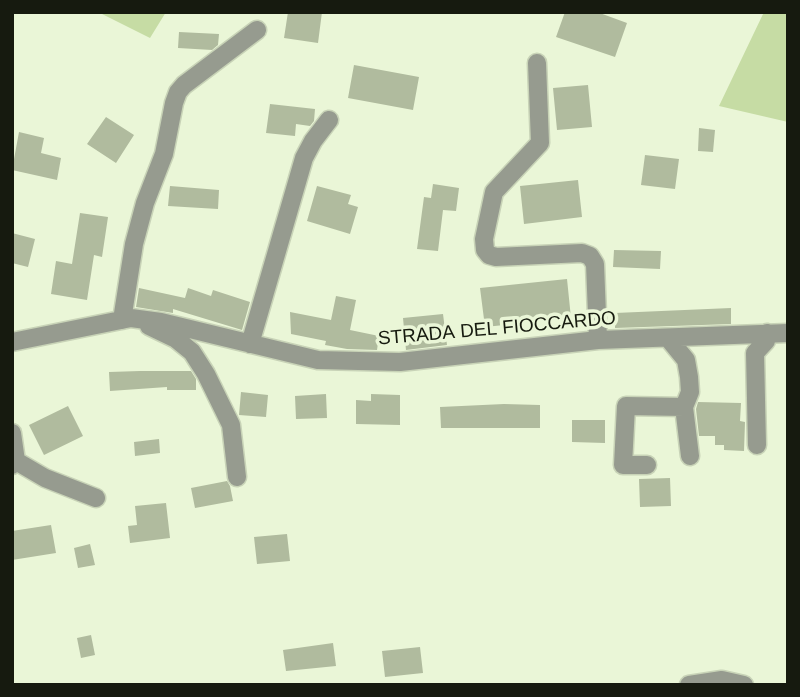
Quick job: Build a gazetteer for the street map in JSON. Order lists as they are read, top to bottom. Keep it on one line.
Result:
{"streets":{"street":["STRADA DEL FIOCCARDO"]}}
